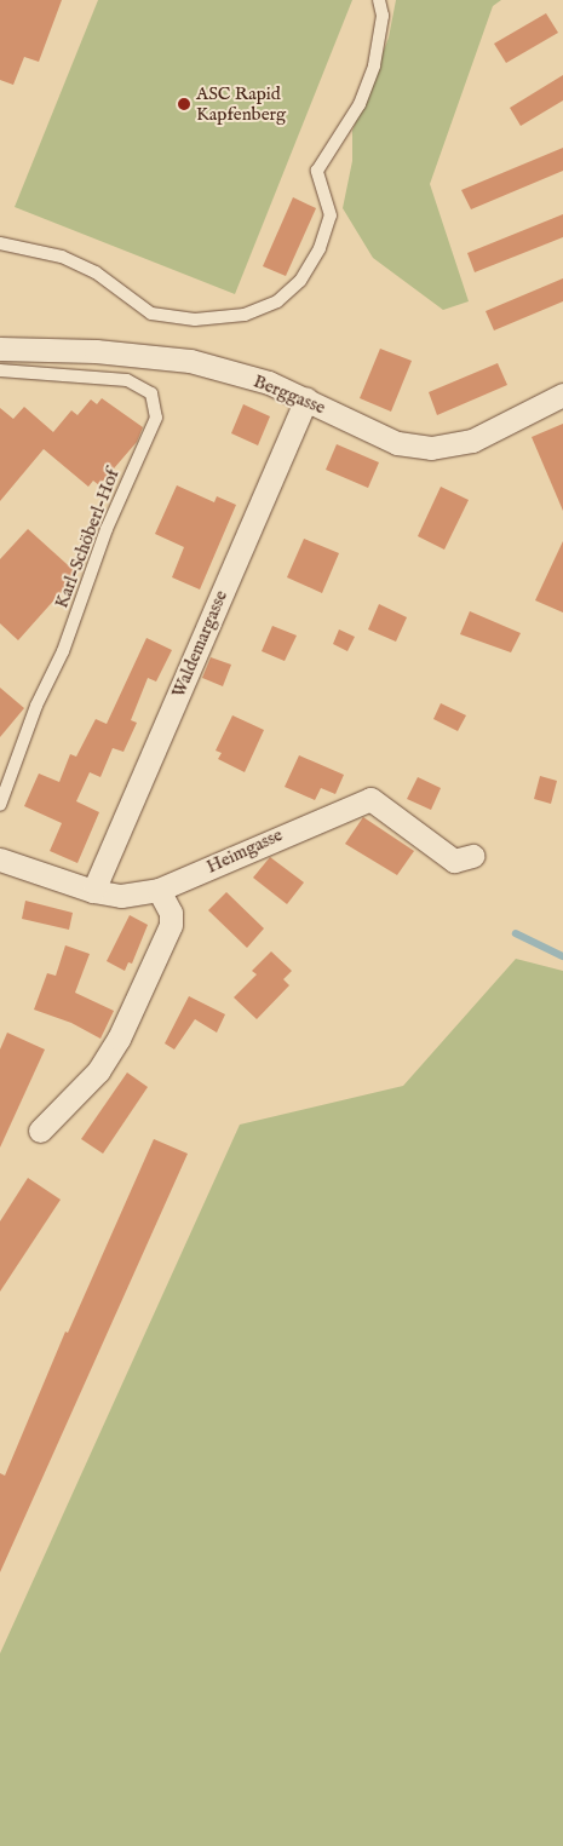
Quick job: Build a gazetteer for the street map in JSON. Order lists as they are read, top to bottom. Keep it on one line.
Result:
{"streets":{"street":["Berggasse","Waldemargasse","Heimgasse"],"lane":["Karl-Schöberl-Hof"]},"crossings":[["Berggasse","Waldemargasse"],["Waldemargasse","Heimgasse"]],"places":["ASC Rapid Kapfenberg"]}
